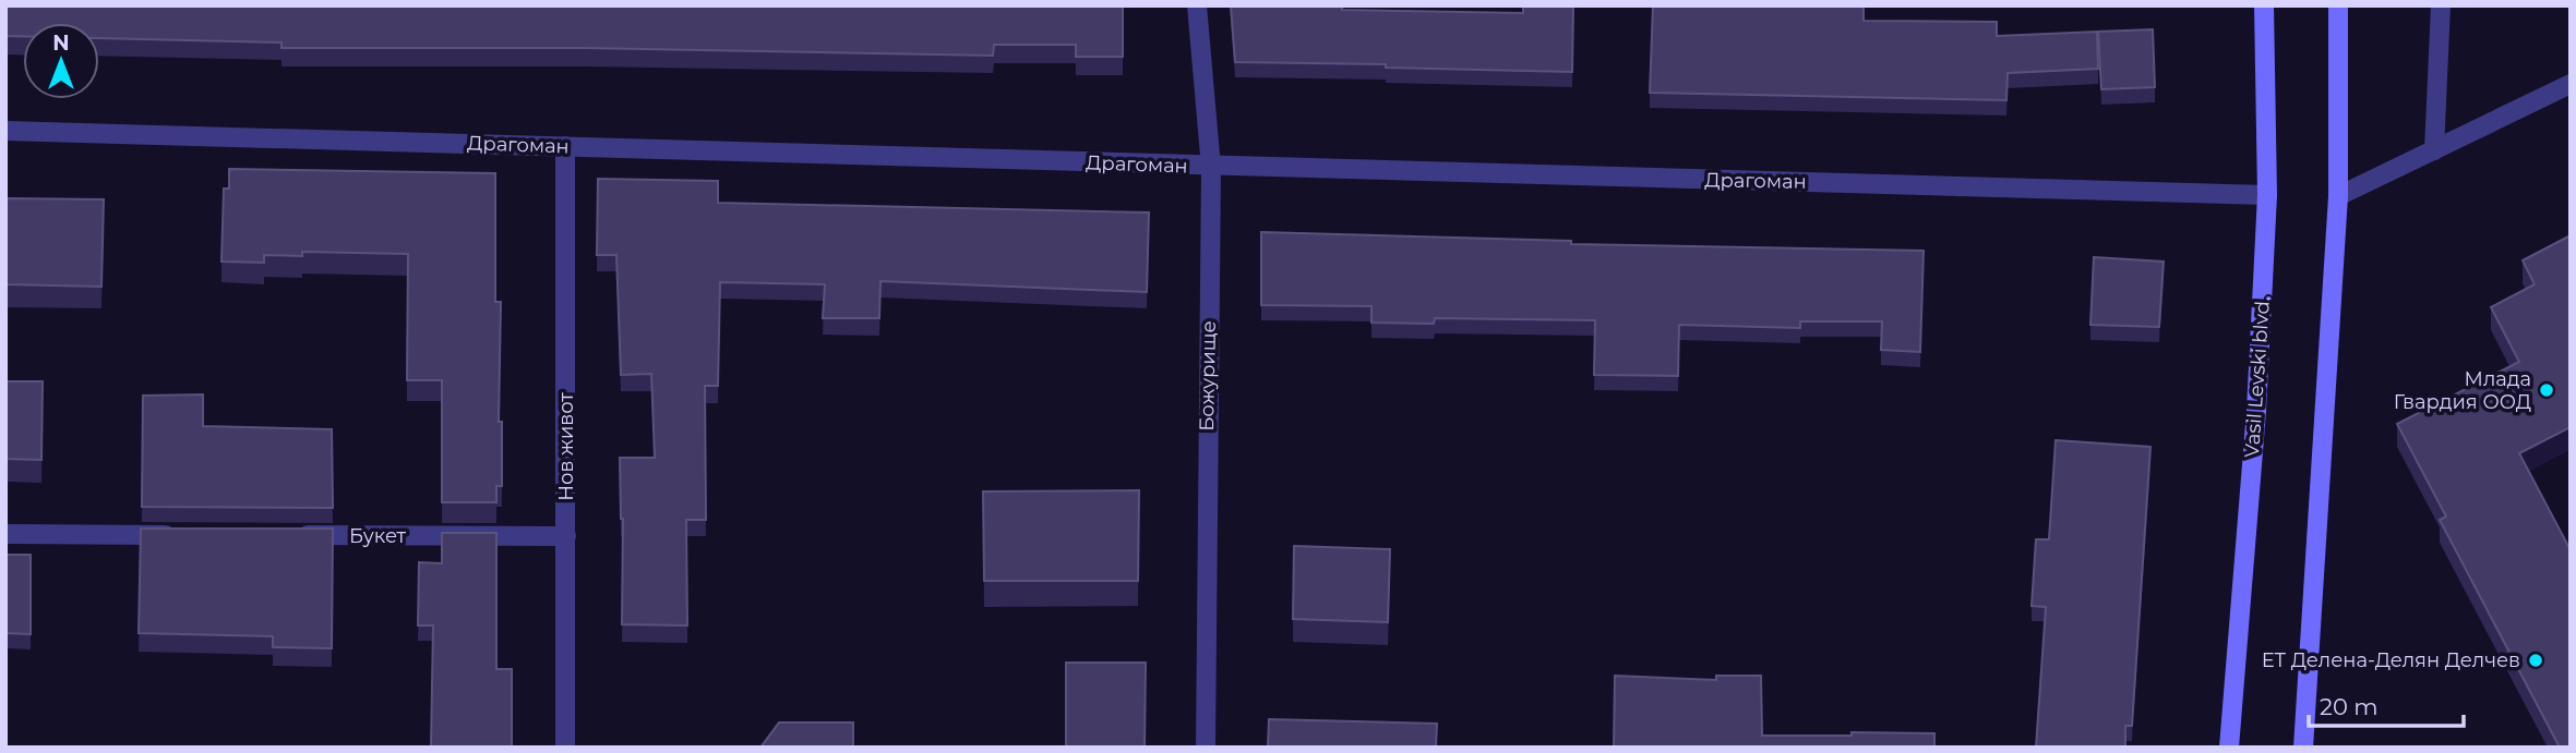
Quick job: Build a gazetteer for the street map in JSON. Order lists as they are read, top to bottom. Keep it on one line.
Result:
{"streets":{"main road":["Vasil Levski blvd."],"street":["Драгоман","Божурище","Нов живот","Букет"]},"crossings":[["Драгоман","Божурище"],["Драгоман","Vasil Levski blvd."],["Драгоман","Нов живот"],["Нов живот","Букет"]],"places":["Млада Гвардия ООД","ЕТ Делена-Делян Делчев"],"scale_bar":"20 m","north":"top"}
